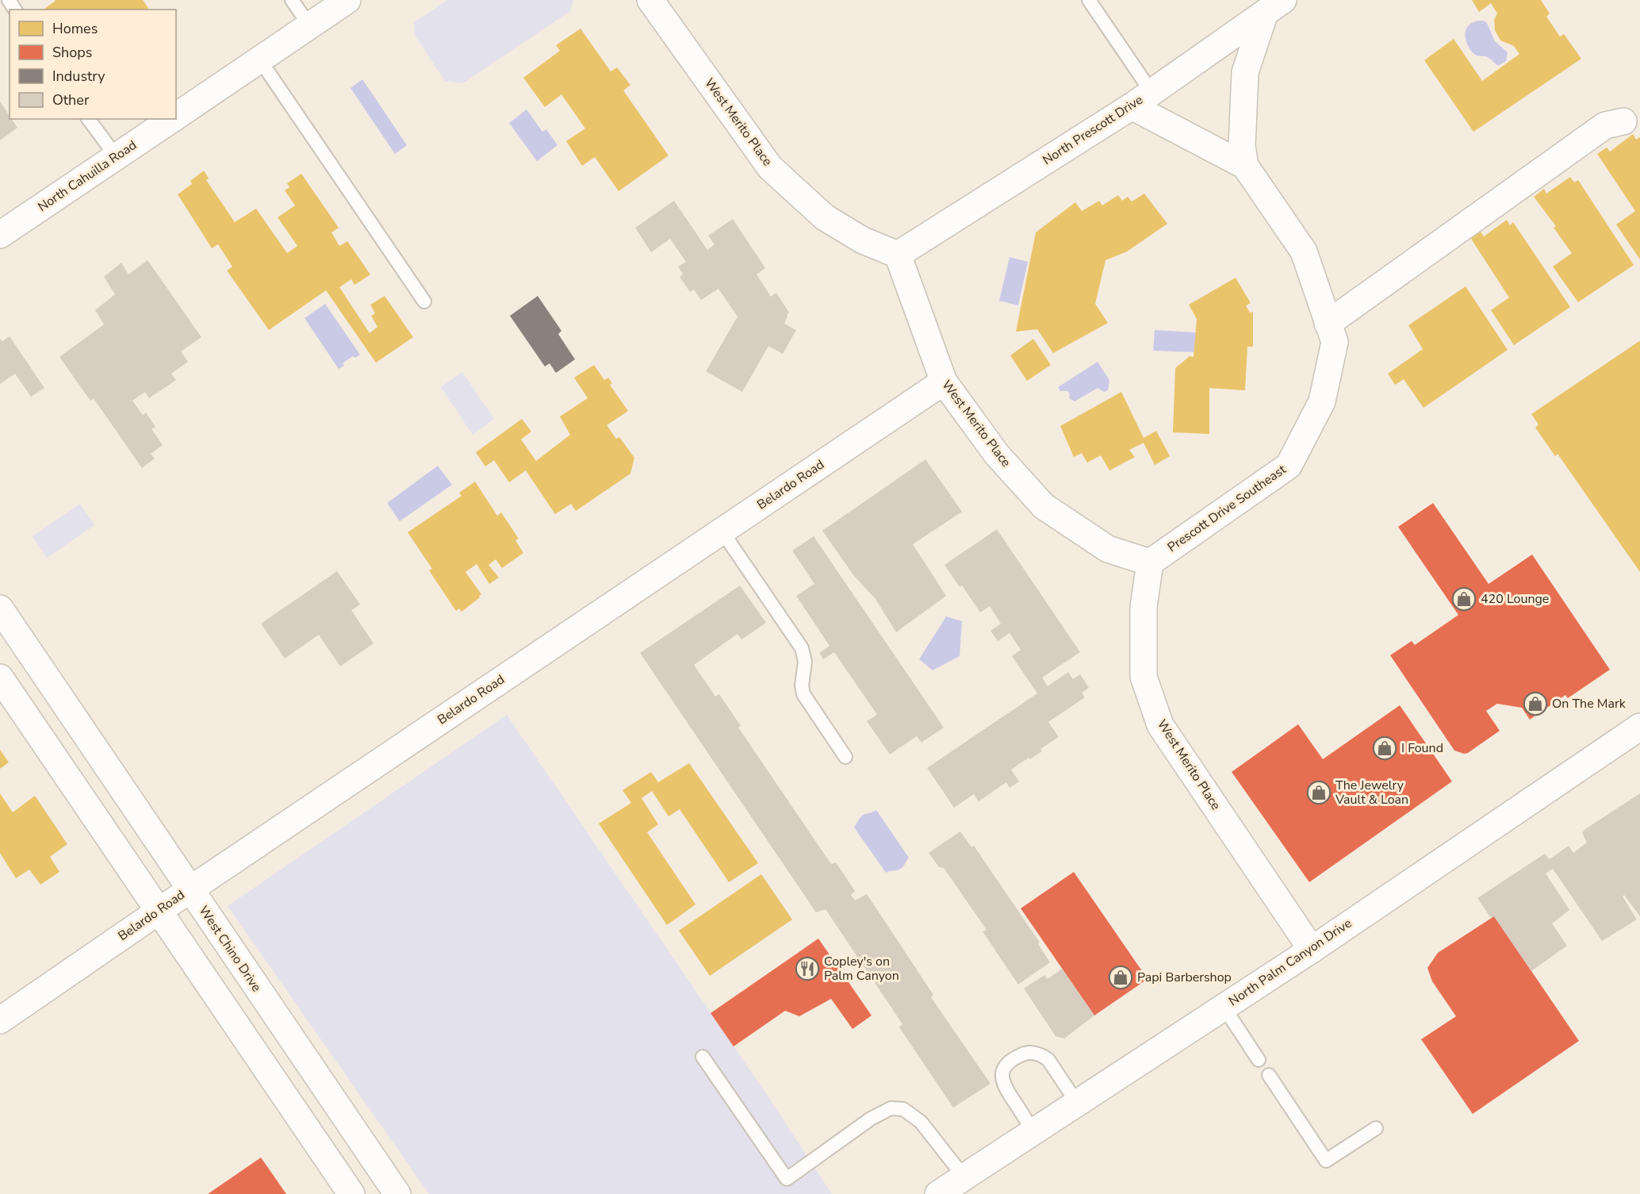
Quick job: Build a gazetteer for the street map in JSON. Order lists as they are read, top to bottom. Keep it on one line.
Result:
{"streets":{"street":["West Merito Place","North Prescott Drive","North Cahuilla Road","Belardo Road","Prescott Drive Southeast","West Chino Drive","North Palm Canyon Drive"]},"crossings":[["West Merito Place","North Prescott Drive"],["West Merito Place","Belardo Road"],["West Merito Place","Prescott Drive Southeast"],["West Merito Place","North Palm Canyon Drive"],["North Prescott Drive","Prescott Drive Southeast"],["Belardo Road","West Chino Drive"]],"places":{"shop":["420 Lounge","On The Mark","I Found","The Jewelry Vault & Loan","Papi Barbershop"],"restaurant":["Copley's on Palm Canyon"]},"legend":["Homes","Shops","Industry","Other"]}
